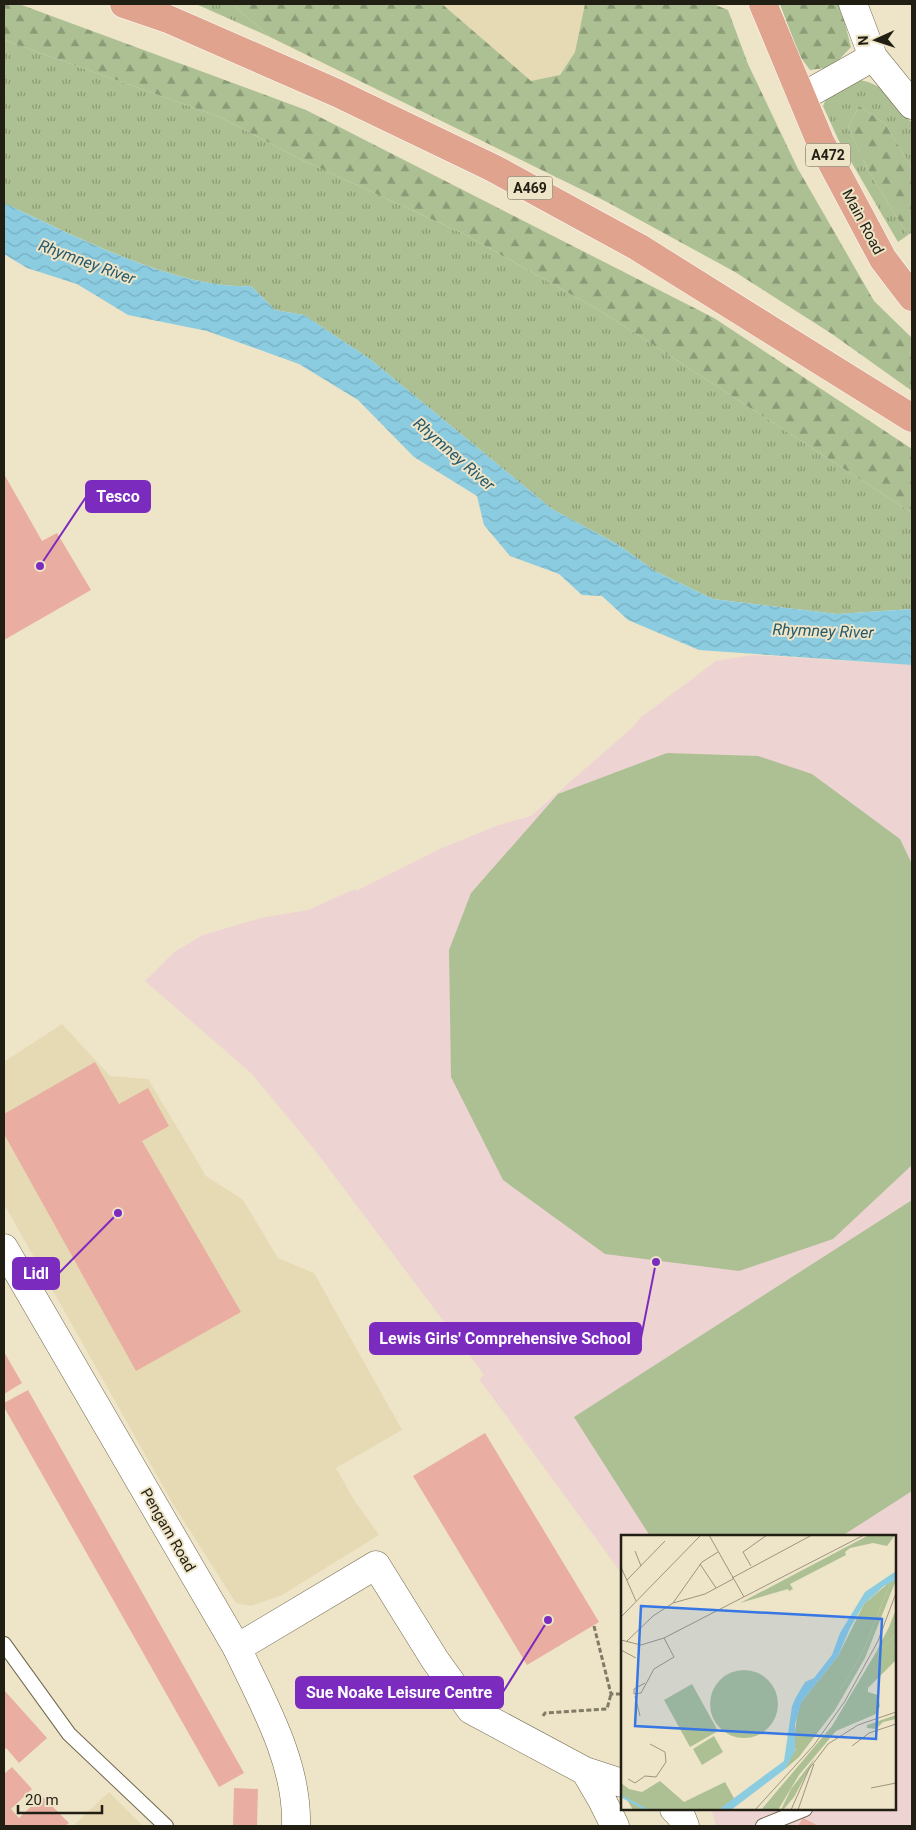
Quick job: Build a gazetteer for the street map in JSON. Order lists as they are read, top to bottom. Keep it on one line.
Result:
{"streets":{"main road":["A472","A469","Main Road"],"street":["Pengam Road"]},"water":["Rhymney River"],"places":["Tesco","Lidl","Lewis Girls' Comprehensive School","Sue Noake Leisure Centre"],"scale_bar":"20 m","north":"left"}
